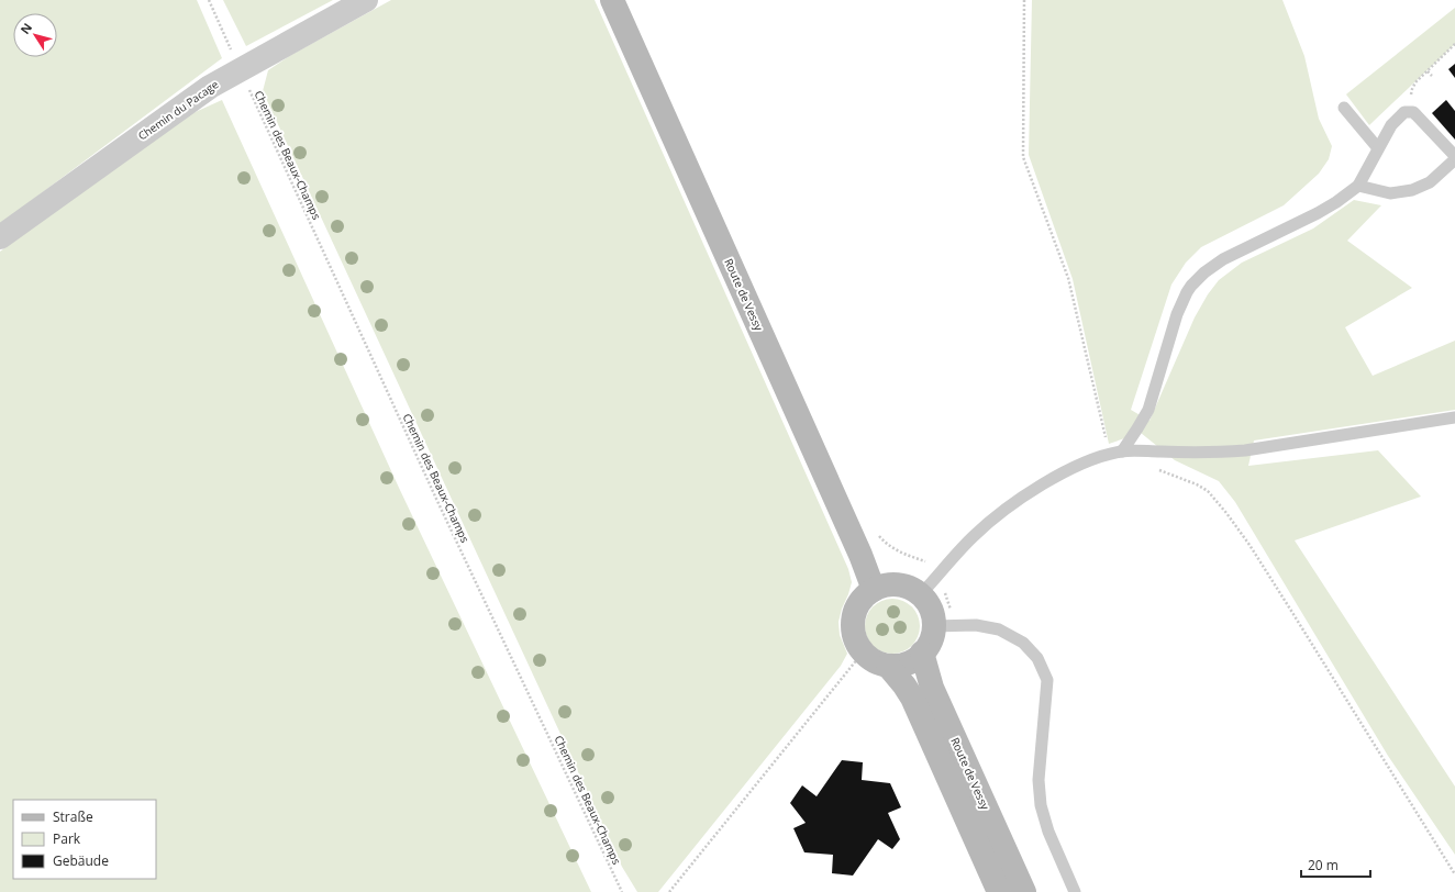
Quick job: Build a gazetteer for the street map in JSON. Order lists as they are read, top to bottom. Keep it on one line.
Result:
{"streets":{"street":["Chemin du Pacage","Route de Vessy"],"path":["Chemin des Beaux-Champs"]},"crossings":[["Chemin du Pacage","Chemin des Beaux-Champs"]],"legend":["Straße","Park","Gebäude"],"scale_bar":"20 m","north":"top left"}
